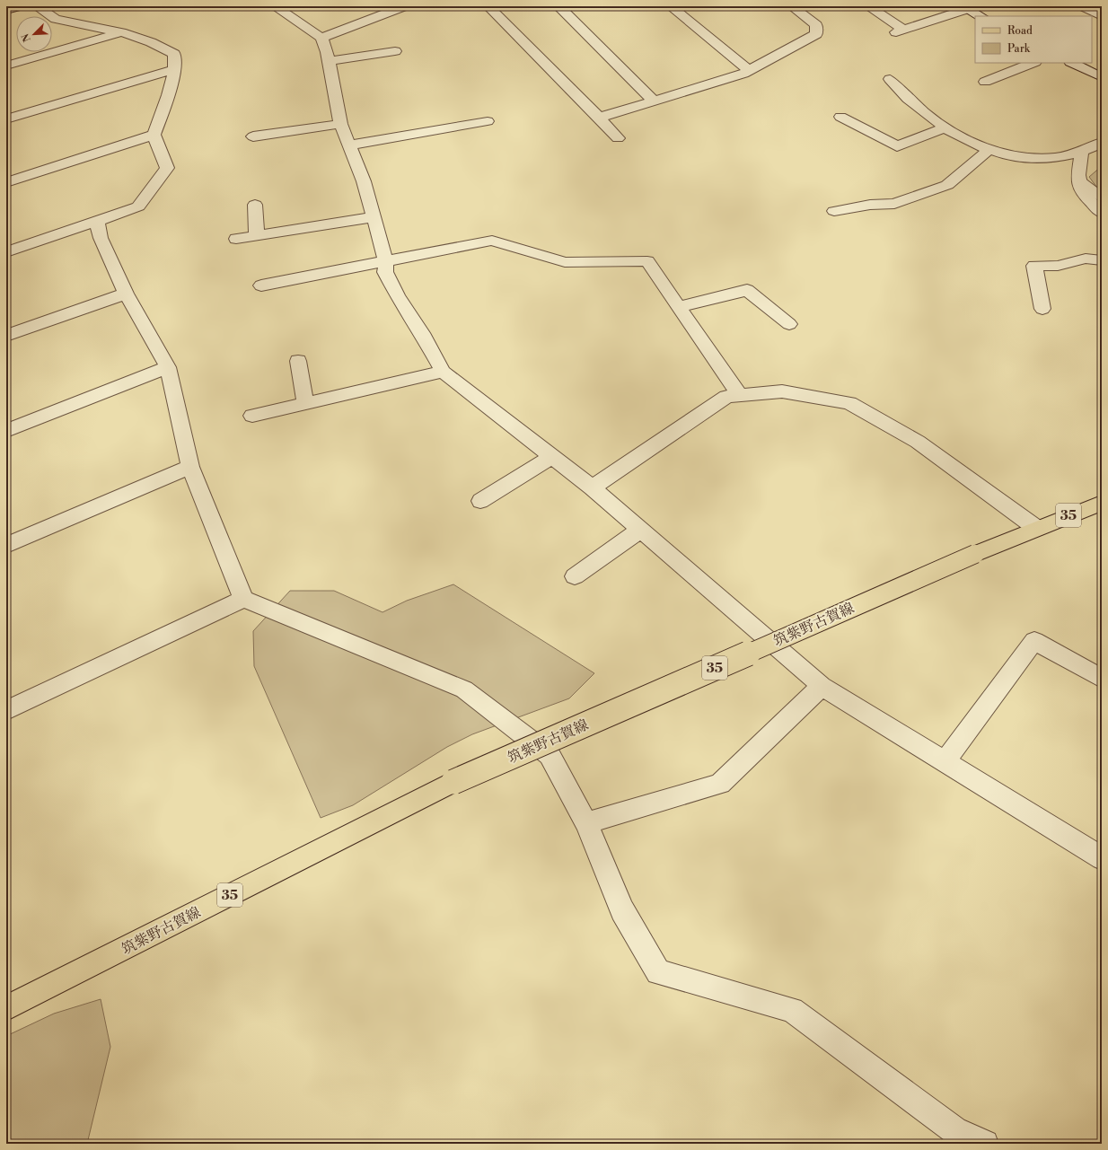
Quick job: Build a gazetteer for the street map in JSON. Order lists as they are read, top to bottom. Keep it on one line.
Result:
{"streets":{"main road":["35","筑紫野古賀線"]},"legend":["Road","Park"],"north":"bottom left"}
